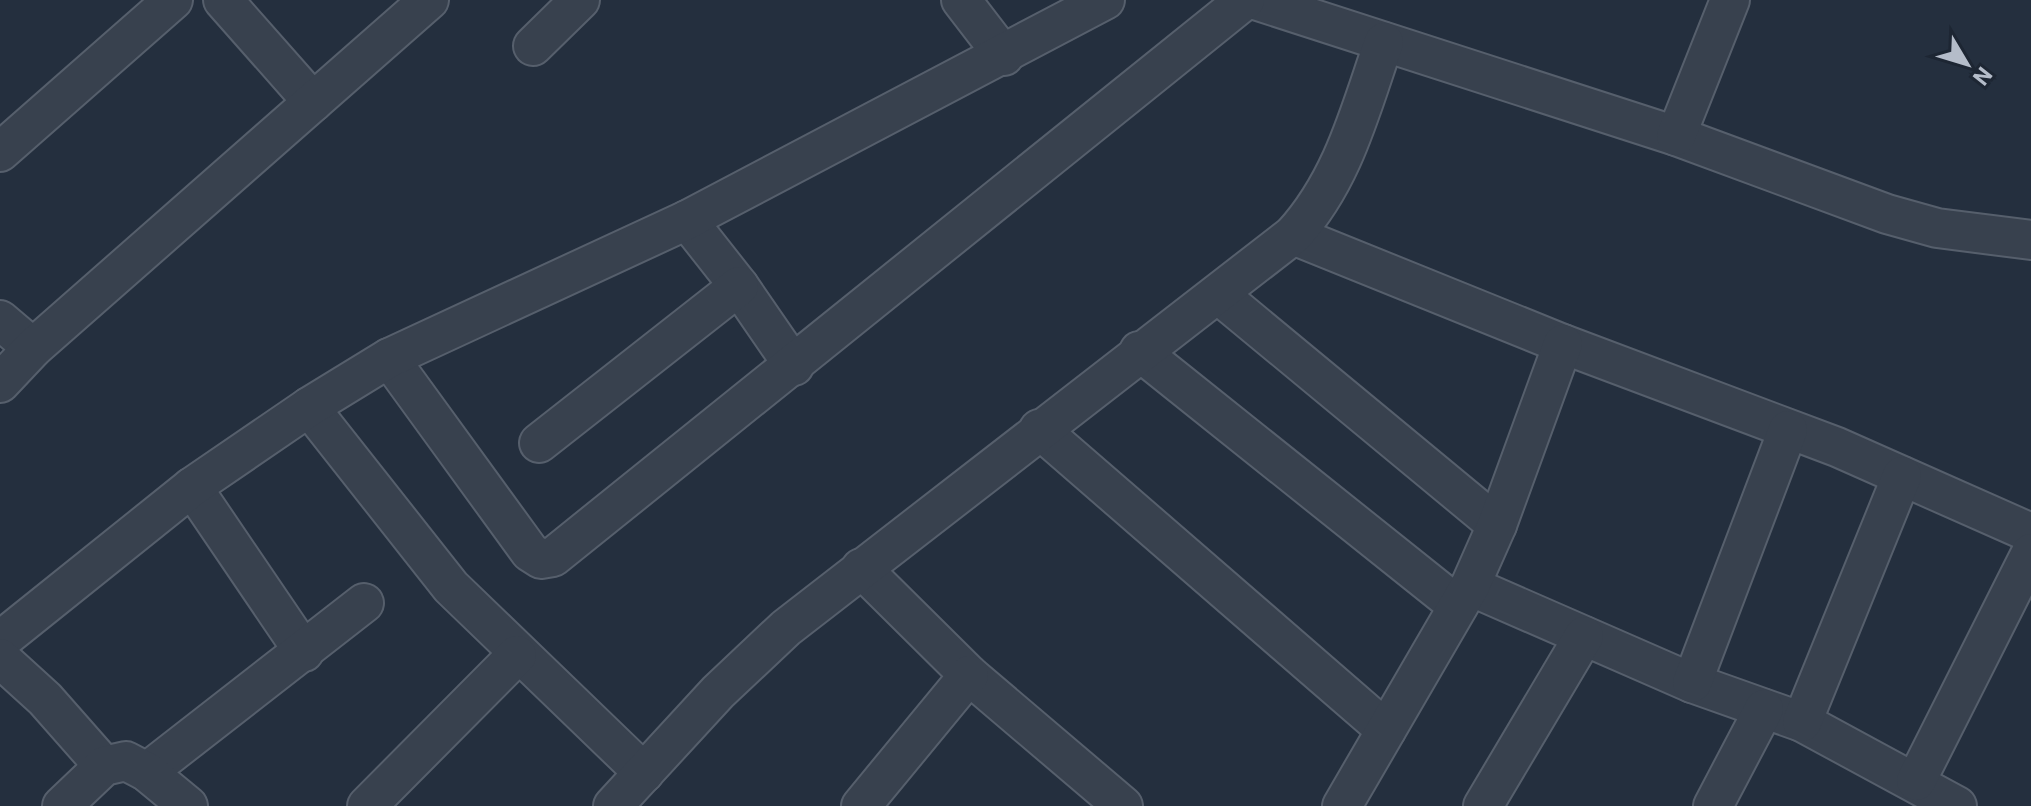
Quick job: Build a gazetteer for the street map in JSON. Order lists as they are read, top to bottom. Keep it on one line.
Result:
{"north":"bottom right"}
